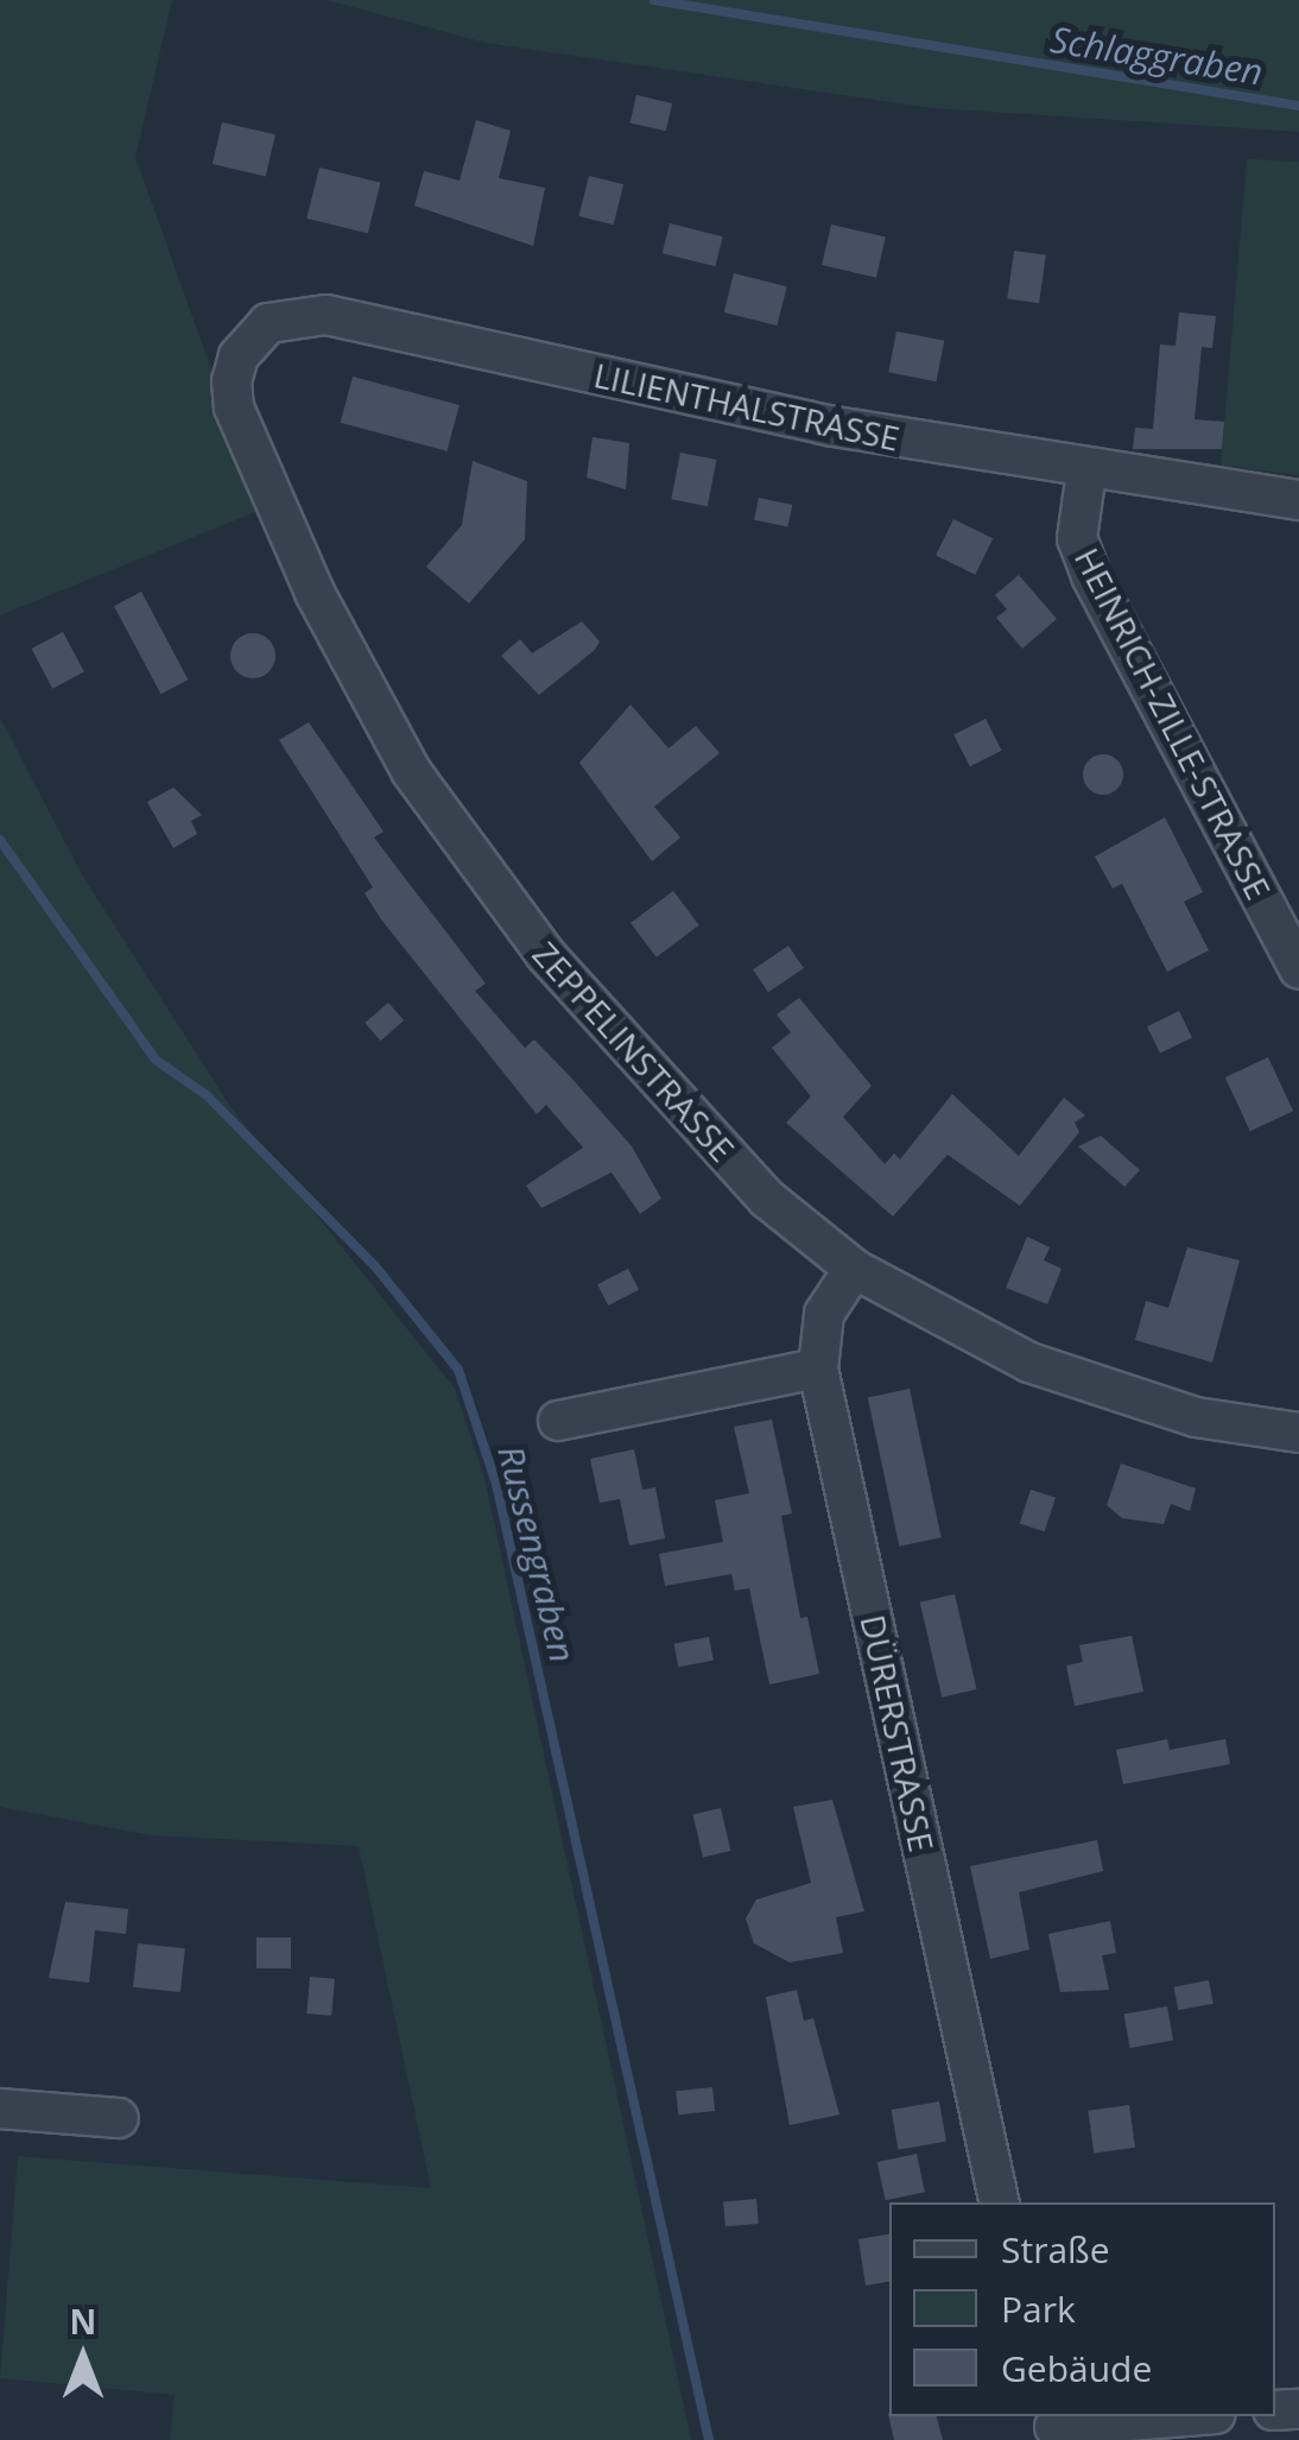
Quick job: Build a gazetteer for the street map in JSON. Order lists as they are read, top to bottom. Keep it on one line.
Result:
{"streets":{"street":["LILIENTHALSTRASSE","HEINRICH-ZILLE-STRASSE","ZEPPELINSTRASSE","DÜRERSTRASSE"]},"crossings":[["LILIENTHALSTRASSE","HEINRICH-ZILLE-STRASSE"],["LILIENTHALSTRASSE","ZEPPELINSTRASSE"],["ZEPPELINSTRASSE","DÜRERSTRASSE"]],"water":["Schlaggraben","Russengraben"],"legend":["Straße","Park","Gebäude"],"north":"top"}
